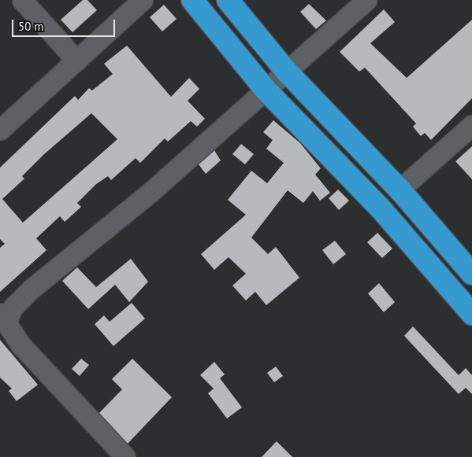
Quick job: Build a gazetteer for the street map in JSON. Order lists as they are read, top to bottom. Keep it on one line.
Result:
{"scale_bar":"50 m"}
